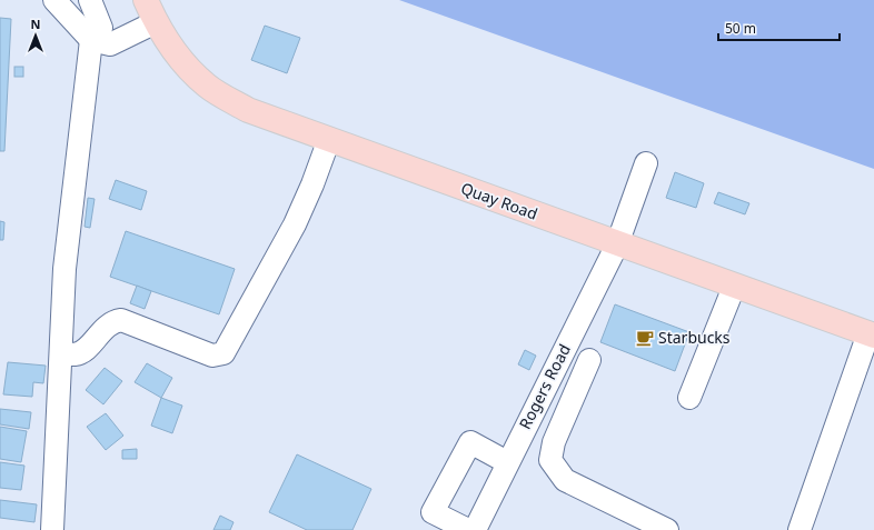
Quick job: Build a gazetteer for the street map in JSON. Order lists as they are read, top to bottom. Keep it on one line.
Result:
{"streets":{"main road":["Quay Road"],"street":["Rogers Road"]},"crossings":[["Quay Road","Rogers Road"]],"places":{"cafe":["Starbucks"]},"scale_bar":"50 m","north":"top"}
